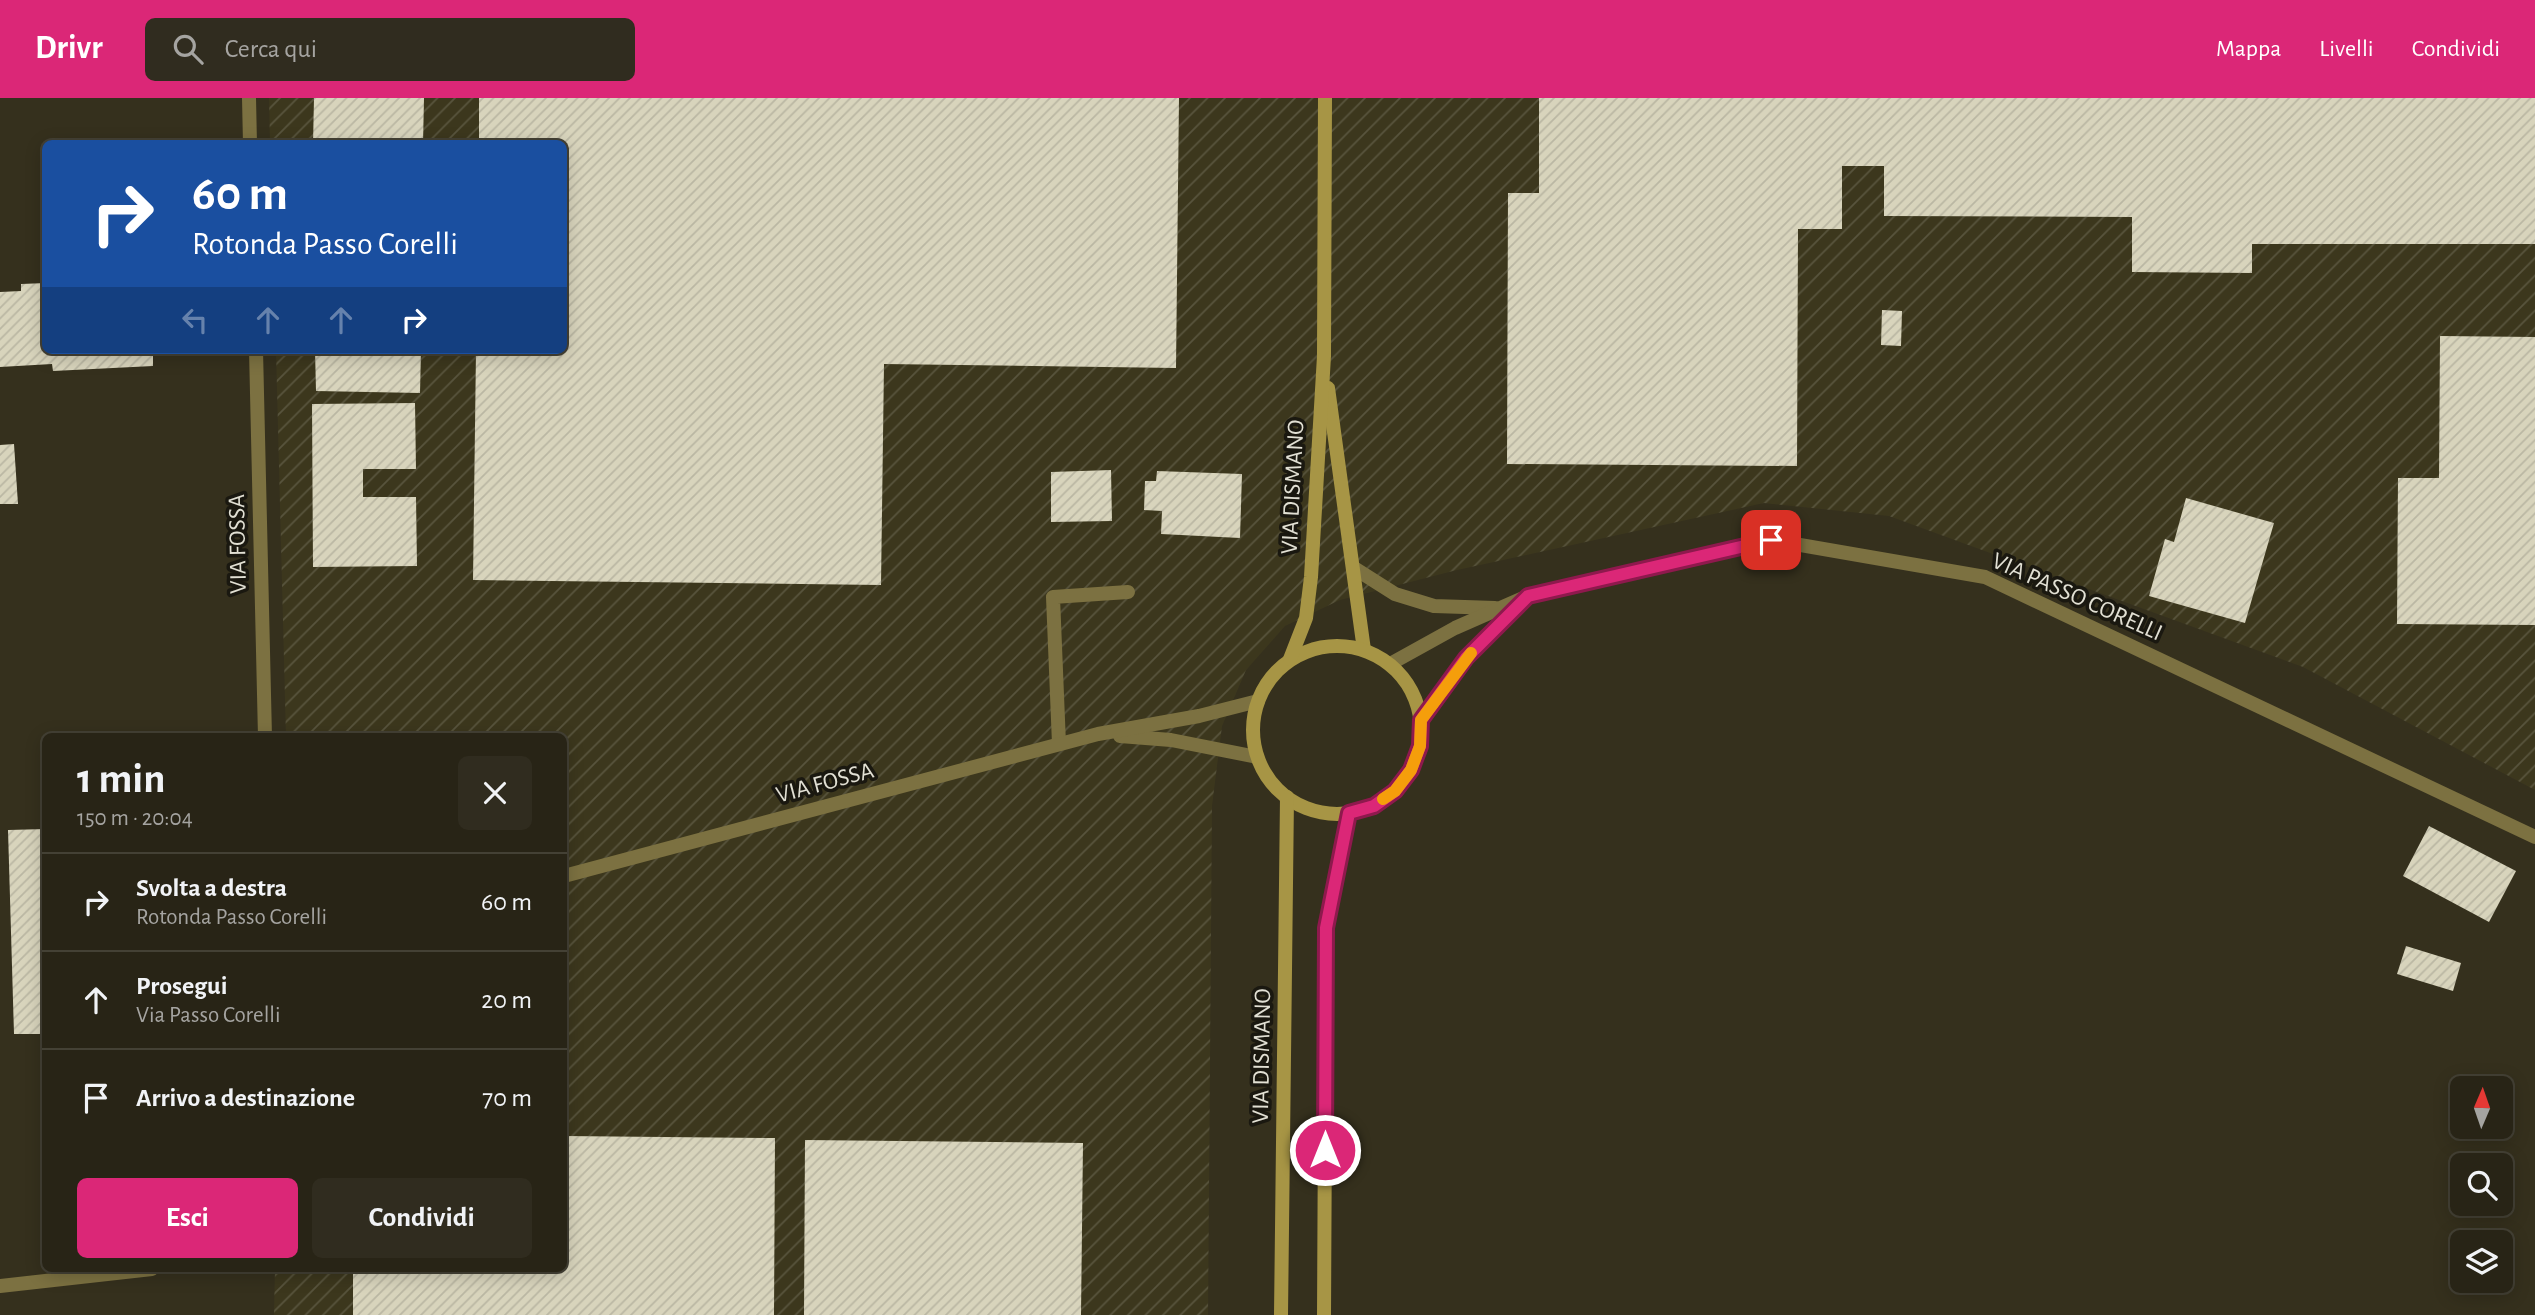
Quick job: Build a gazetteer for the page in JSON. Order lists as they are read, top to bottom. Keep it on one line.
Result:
{"streets":{"main road":["VIA DISMANO"],"street":["VIA FOSSA","VIA PASSO CORELLI"]},"crossings":[["VIA DISMANO","VIA FOSSA"],["VIA DISMANO","VIA PASSO CORELLI"],["VIA FOSSA","VIA PASSO CORELLI"]],"north":"top","page":{"header":"Drivr","search":"Cerca qui","nav":["Mappa","Livelli","Condividi"],"turn":["60 m","Rotonda Passo Corelli"],"heading":["1 min","150 m · 20:04"],"list":[{"name":"Svolta a destra","note":"Rotonda Passo Corelli","value":"60 m"},{"name":"Prosegui","note":"Via Passo Corelli","value":"20 m"},{"name":"Arrivo a destinazione","value":"70 m"}],"buttons":["Esci","Condividi"]}}
